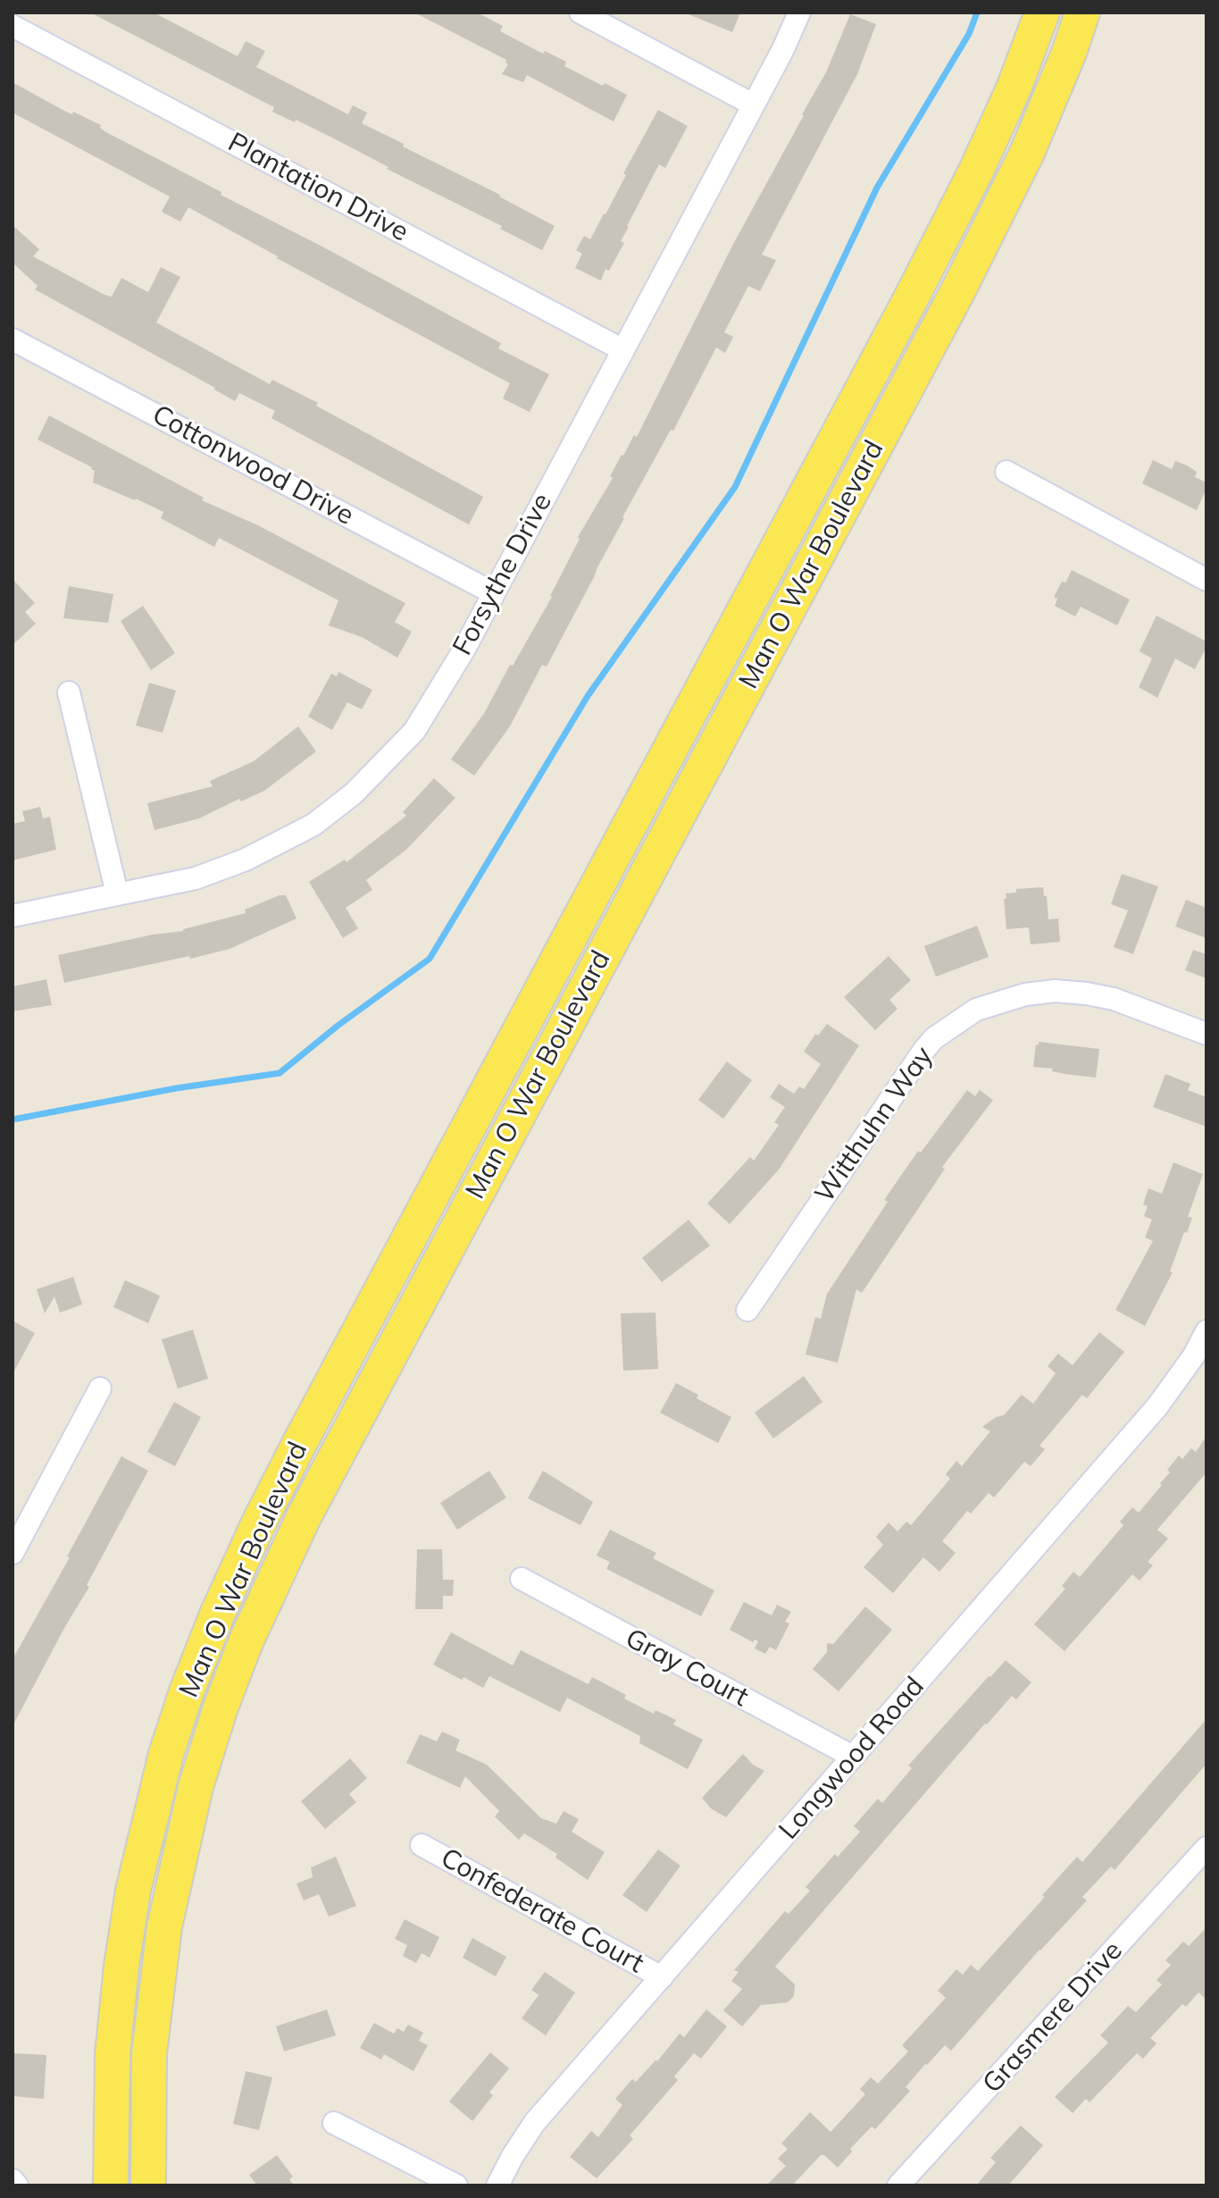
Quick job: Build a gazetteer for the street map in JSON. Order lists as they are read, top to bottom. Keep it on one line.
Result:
{"streets":{"main road":["Man O War Boulevard"],"street":["Plantation Drive","Cottonwood Drive","Forsythe Drive","Witthuhn Way","Gray Court","Longwood Road","Confederate Court","Grasmere Drive"]},"crossings":[["Plantation Drive","Forsythe Drive"],["Cottonwood Drive","Forsythe Drive"],["Gray Court","Longwood Road"],["Longwood Road","Confederate Court"]]}
